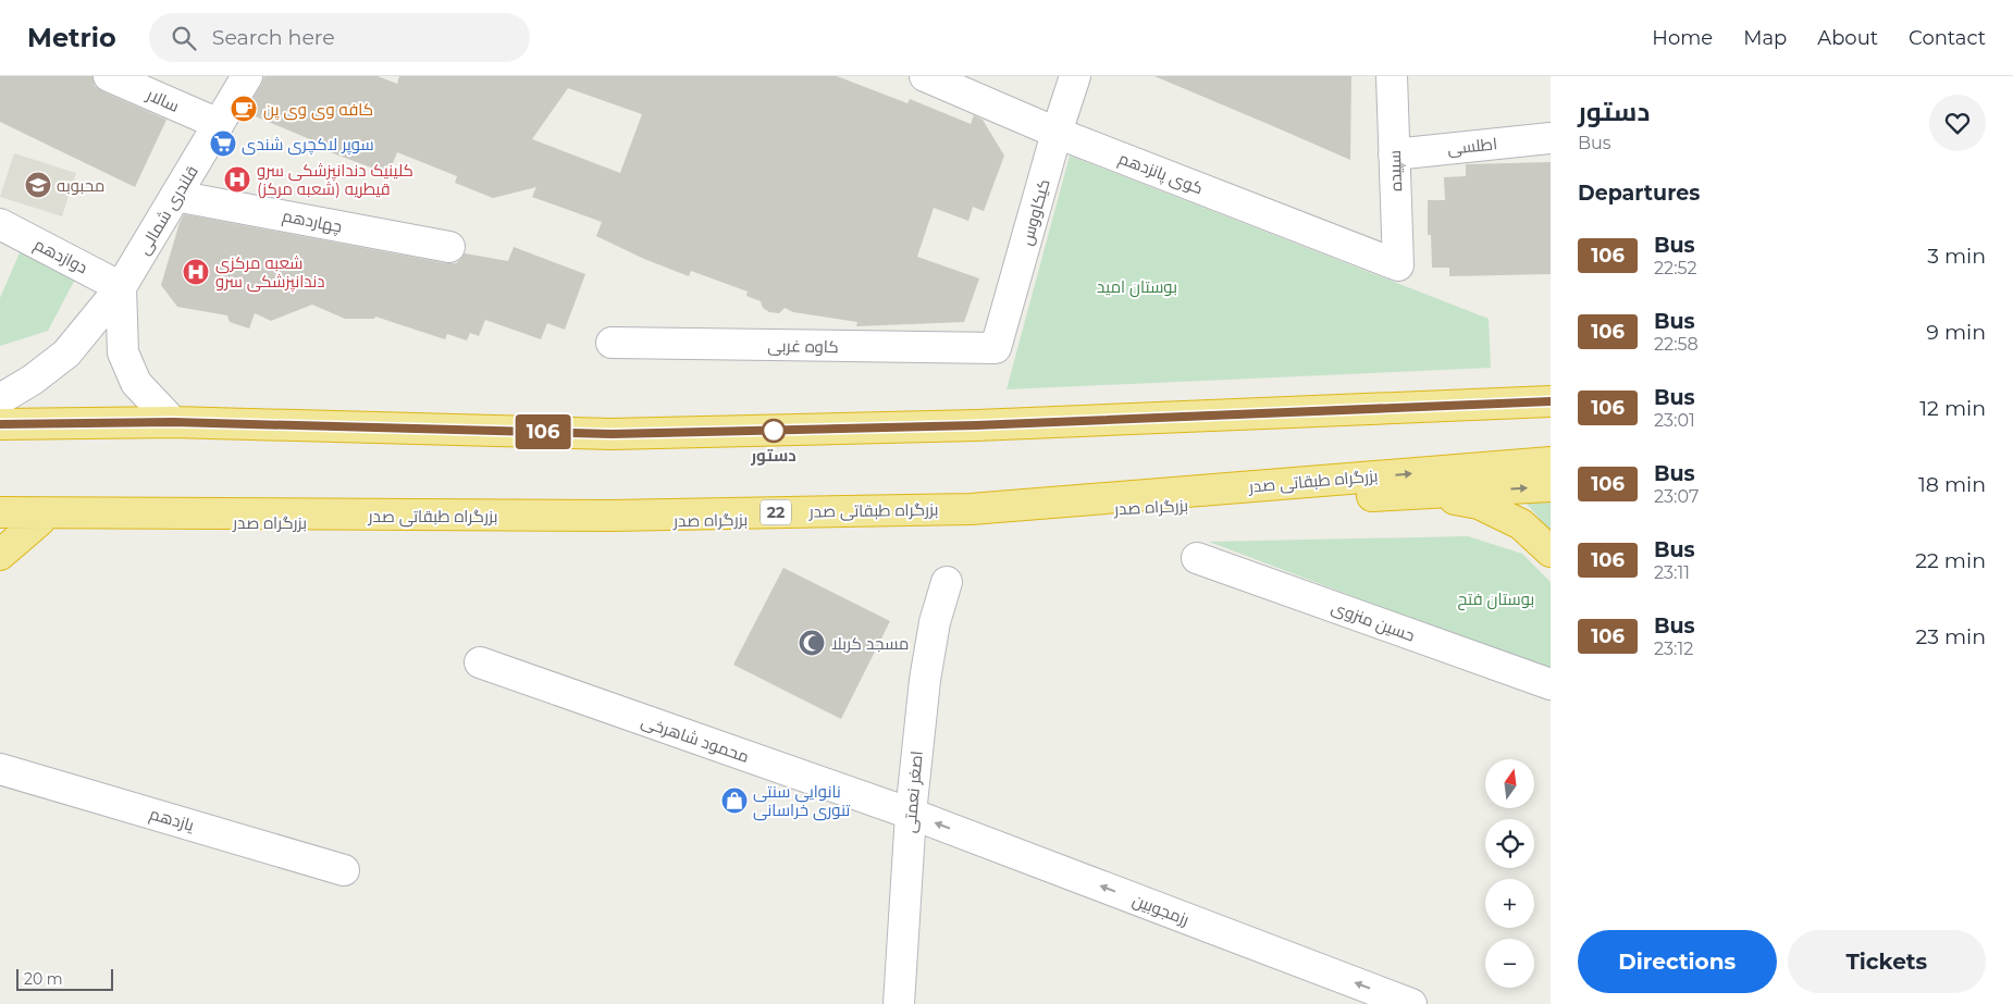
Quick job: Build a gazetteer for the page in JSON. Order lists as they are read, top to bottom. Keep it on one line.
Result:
{"streets":{"highway":["بزرگراه طبقاتی صدر","بزرگراه صدر","22"],"street":["سالار","اطلسی","سپیده","کوی پانزدهم","قلندری شمالی","کیکاووس","چهاردهم","دوازدهم","کاوه غربی","حسین منزوی","محمود شاهرخی","اصغر نعمتی","یازدهم","رزمجوبین"]},"crossings":[["سالار","قلندری شمالی"],["اطلسی","سپیده"],["سپیده","کوی پانزدهم"],["کوی پانزدهم","کیکاووس"],["قلندری شمالی","چهاردهم"],["قلندری شمالی","دوازدهم"],["کیکاووس","کاوه غربی"],["محمود شاهرخی","اصغر نعمتی"],["محمود شاهرخی","رزمجوبین"],["اصغر نعمتی","رزمجوبین"]],"one_way":["رزمجوبین"],"parks":["بوستان امید","بوستان فتح"],"places":{"cafe":["کافه وی وی یِن"],"supermarket":["سوپر لاکچری شندی"],"hospital":["کلینیک دندانپزشکی سرو قیطریه (شعبه مرکز)","شعبه مرکزی دندانپزشکی سرو"],"school or university":["محبوبه"],"other":["دستور"],"mosque":["مسجد کربلا"],"shop":["نانوایی سنتی تنوری خراسانی"]},"lines":["bus line 106"],"scale_bar":"20 m","north":"top","page":{"header":"Metrio","search":"Search here","nav":["Home","Map","About","Contact"],"on_map":"106","heading":[["دستور","Bus"],"Departures"],"list":[{"mark":"106","name":"Bus","note":"22:52","value":"3 min"},{"mark":"106","name":"Bus","note":"22:58","value":"9 min"},{"mark":"106","name":"Bus","note":"23:01","value":"12 min"},{"mark":"106","name":"Bus","note":"23:07","value":"18 min"},{"mark":"106","name":"Bus","note":"23:11","value":"22 min"},{"mark":"106","name":"Bus","note":"23:12","value":"23 min"}],"map_buttons":["+","−"],"buttons":["Directions","Tickets"],"scale":"20 m"}}
